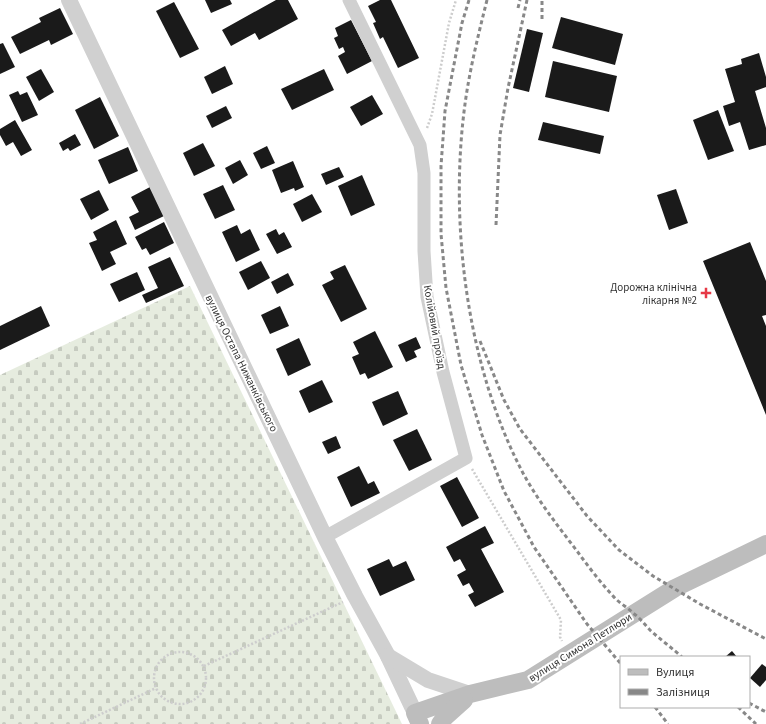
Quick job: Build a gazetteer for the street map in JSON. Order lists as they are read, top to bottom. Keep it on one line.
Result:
{"streets":{"main road":["вулиця Симона Петлюри"],"street":["Колійовий проїзд","вулиця Остапа Нижанківського"]},"crossings":[["вулиця Остапа Нижанківського","вулиця Симона Петлюри"]],"places":{"health":["Дорожна клінічна лікарня №2"]},"legend":["Вулиця","Залізниця"]}
